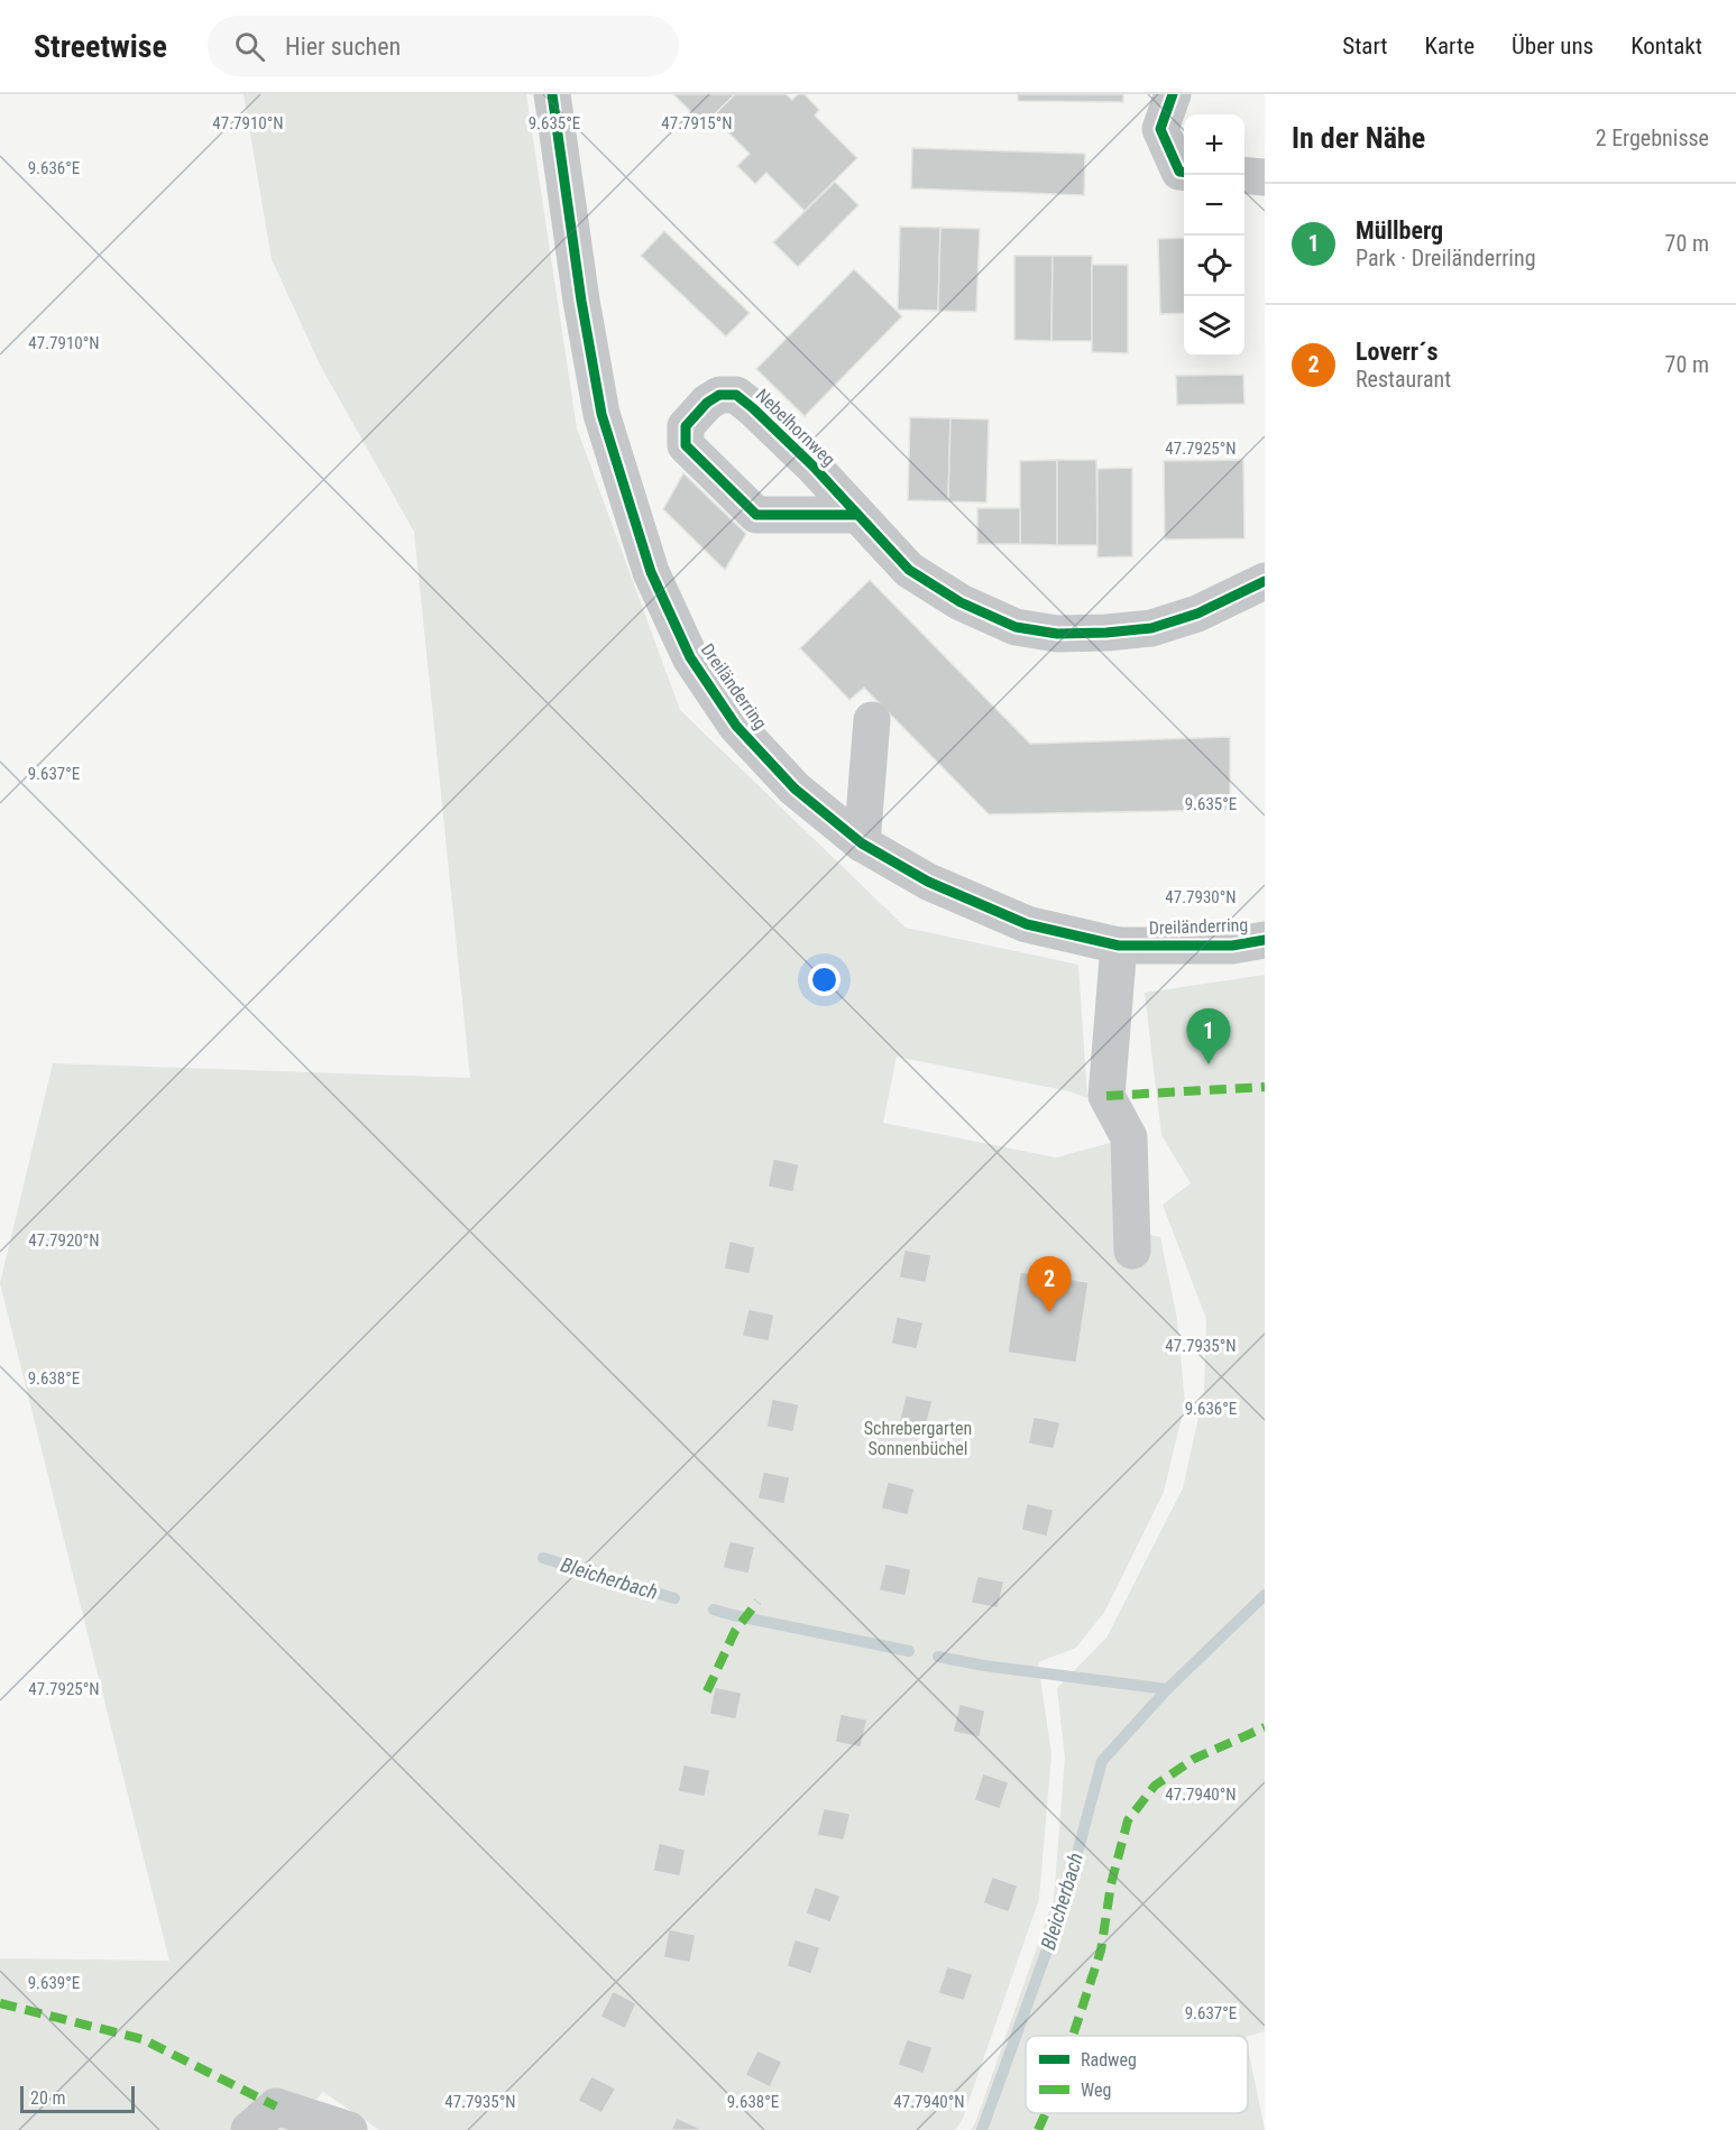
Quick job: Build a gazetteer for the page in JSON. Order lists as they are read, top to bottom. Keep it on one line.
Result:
{"streets":{"street":["Dreiländerring"],"cycle path":["Nebelhornweg"]},"water":["Bleicherbach"],"parks":["Schrebergarten Sonnenbüchel"],"legend":["Radweg","Weg"],"scale_bar":"20 m","page":{"header":"Streetwise","search":"Hier suchen","nav":["Start","Karte","Über uns","Kontakt"],"heading":["In der Nähe","2 Ergebnisse"],"map_buttons":["+","−"],"list":[{"mark":"1","name":"Müllberg","note":"Park · Dreiländerring","value":"70 m"},{"mark":"2","name":"Loverr´s","note":"Restaurant","value":"70 m"}],"pins":["1","2"],"scale":"20 m"},"coordinates":["47.7910°N","9.635°E","47.7915°N","9.636°E","47.7925°N","9.637°E","47.7930°N","47.7920°N","47.7935°N","9.638°E","47.7940°N","9.639°E"]}
